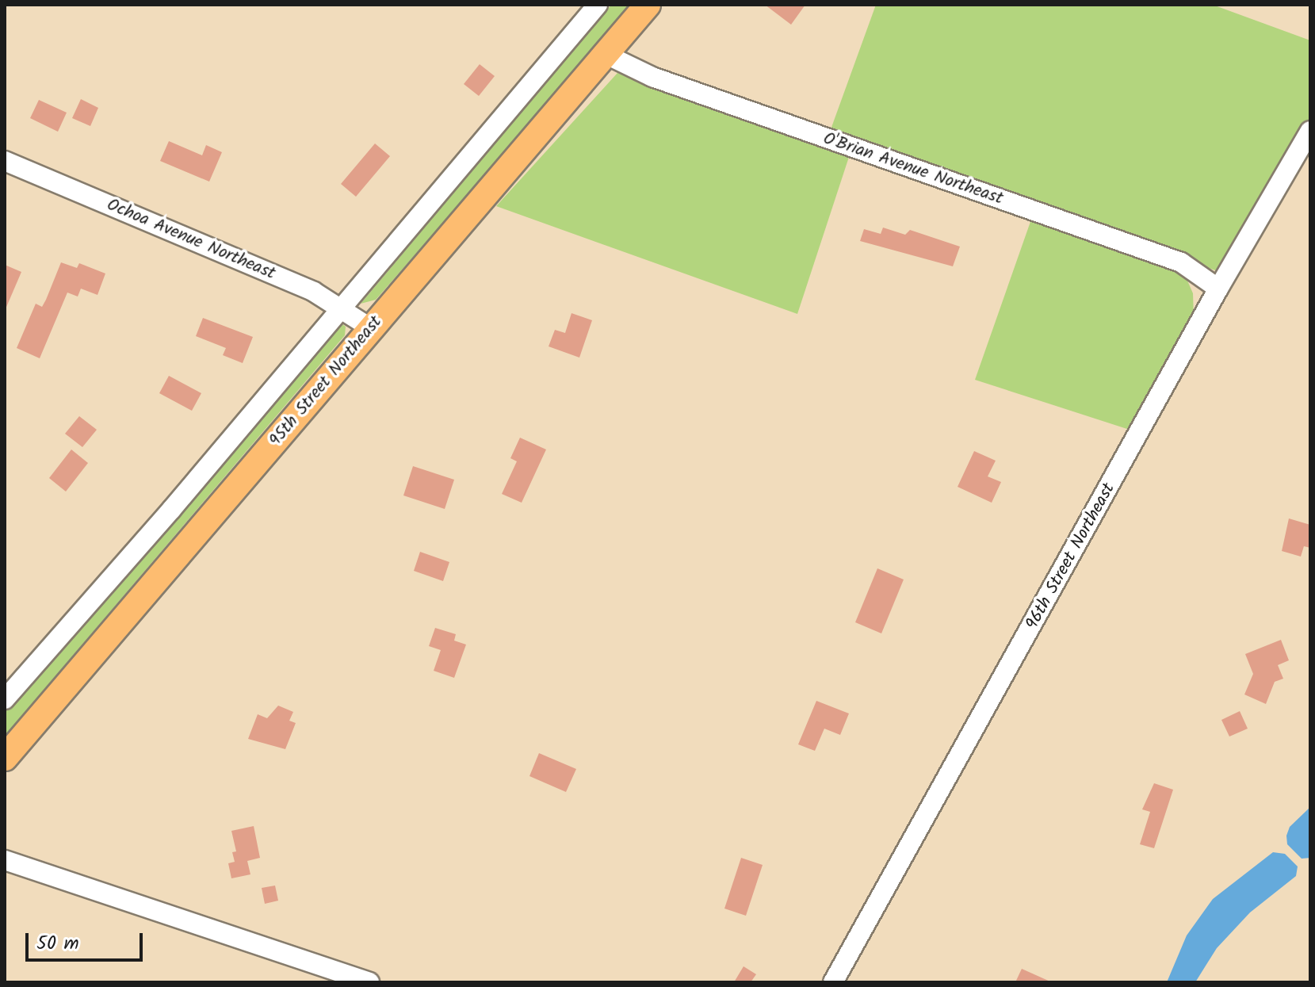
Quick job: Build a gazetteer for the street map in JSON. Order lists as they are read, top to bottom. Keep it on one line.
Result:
{"streets":{"main road":["95th Street Northeast"],"street":["O'Brian Avenue Northeast","Ochoa Avenue Northeast","96th Street Northeast"]},"crossings":[["O'Brian Avenue Northeast","95th Street Northeast"],["O'Brian Avenue Northeast","96th Street Northeast"],["Ochoa Avenue Northeast","95th Street Northeast"]],"scale_bar":"50 m"}
